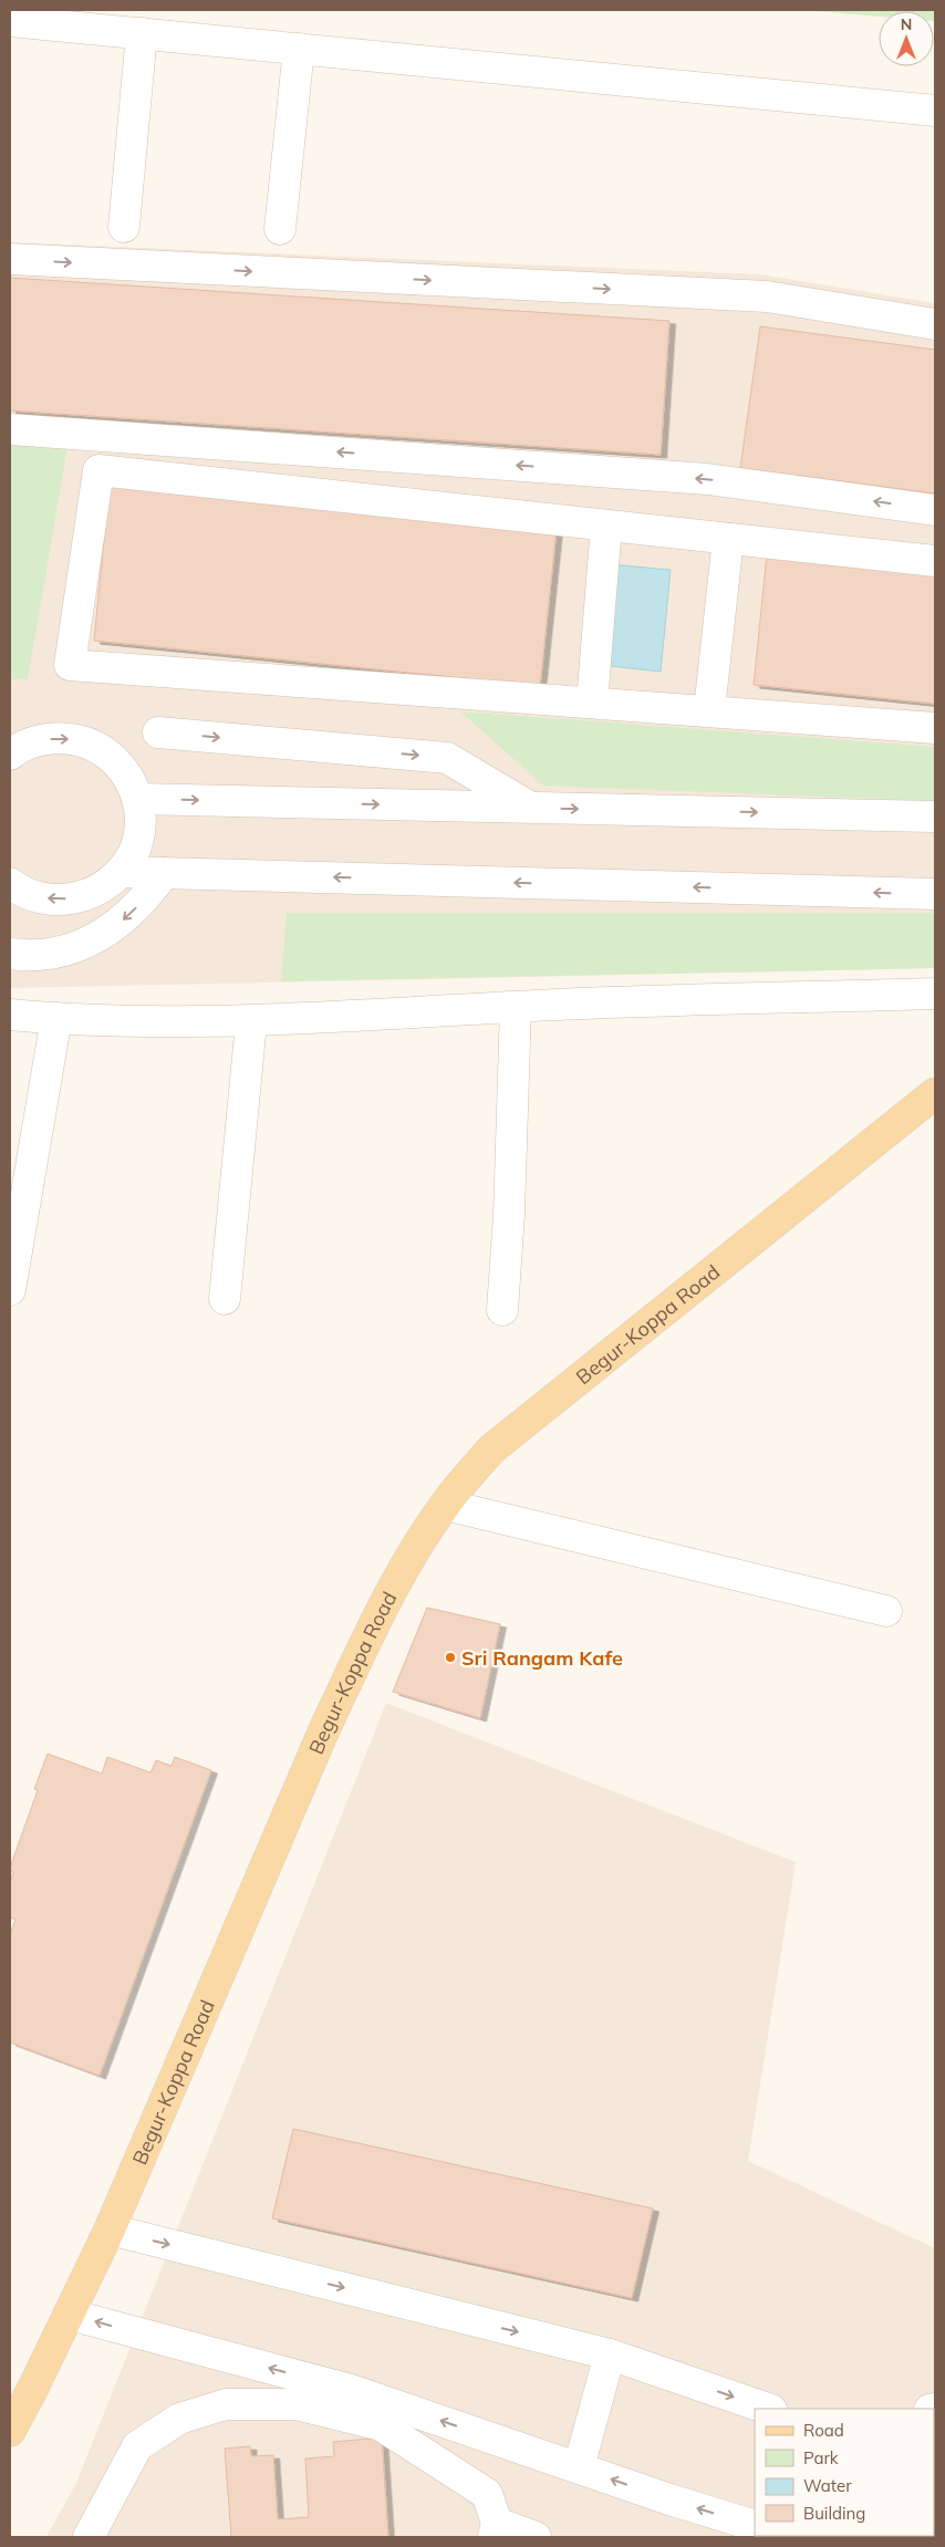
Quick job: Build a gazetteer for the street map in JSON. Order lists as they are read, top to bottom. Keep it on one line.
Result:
{"streets":{"main road":["Begur-Koppa Road"]},"places":["Sri Rangam Kafe"],"legend":["Road","Park","Water","Building"],"north":"top"}
